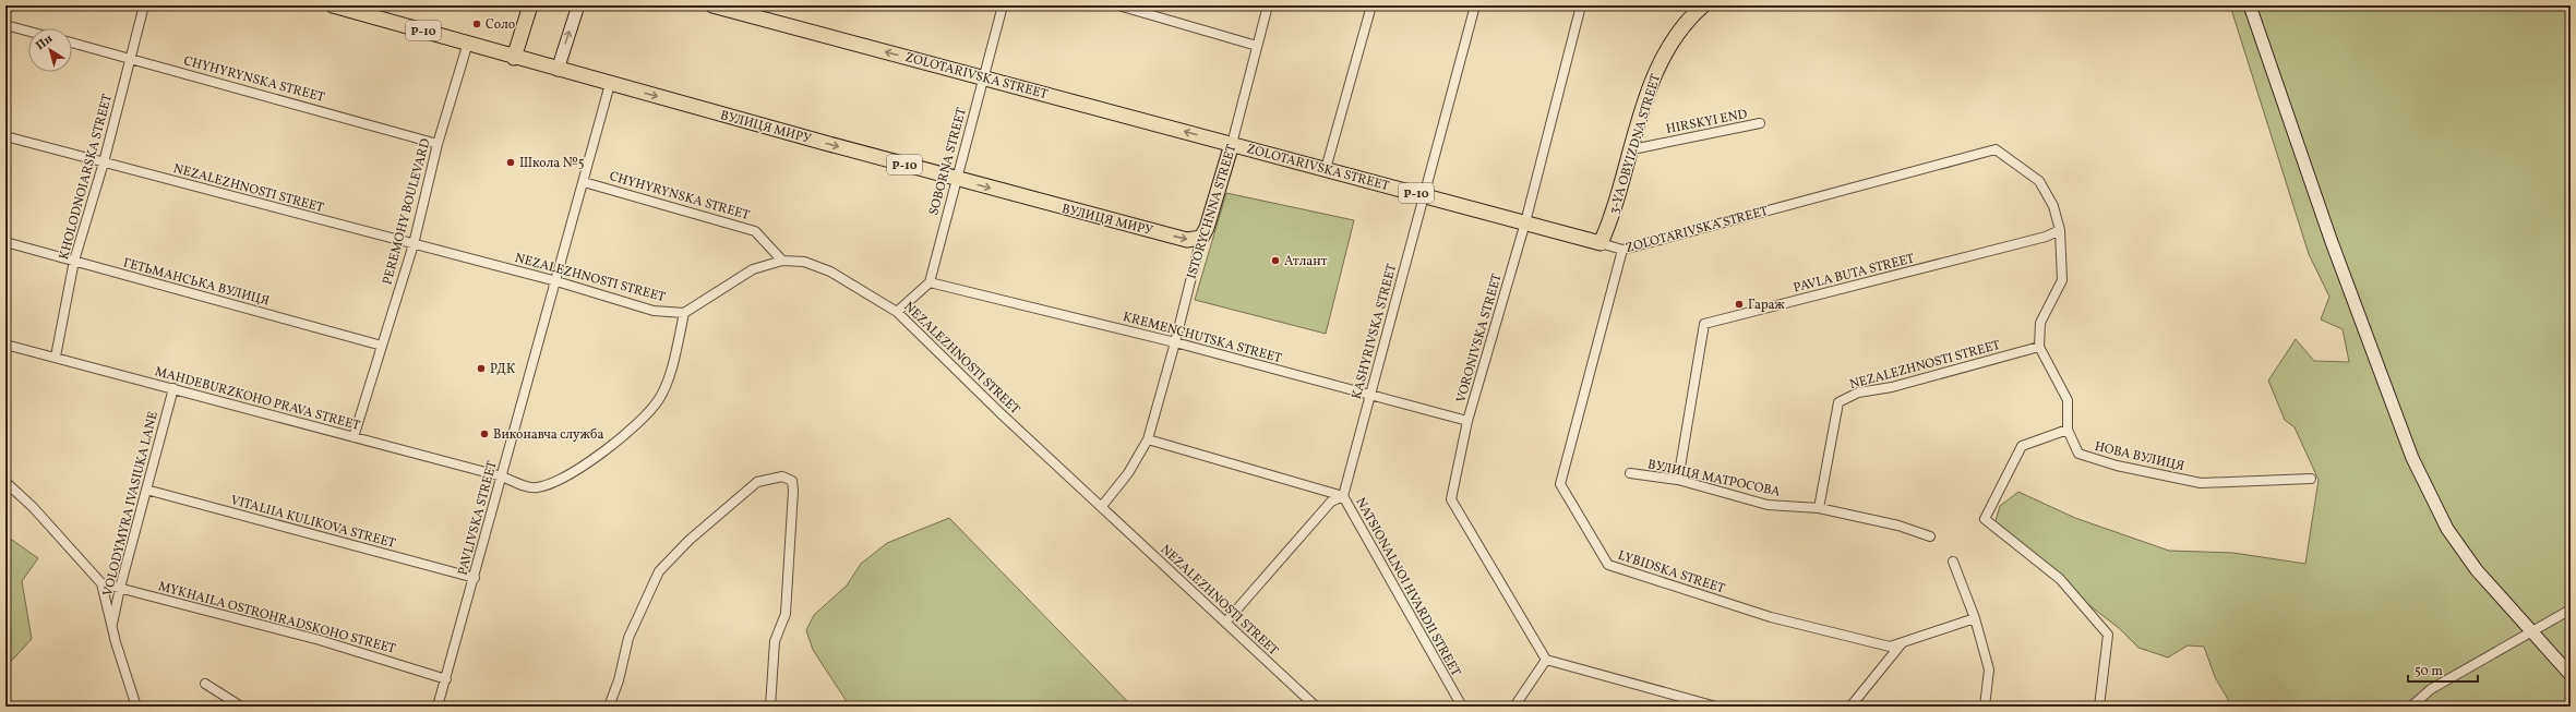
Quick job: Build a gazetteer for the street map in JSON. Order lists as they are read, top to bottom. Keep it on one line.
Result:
{"streets":{"main road":["Р-10","ZOLOTARIVSKA STREET","ВУЛИЦЯ МИРУ","3-YA OBYIZDNA STREET","ISTORYCHNNA STREET"],"street":["CHYHYRYNSKA STREET","HIRSKYI END","SOBORNA STREET","KHOLODNOIARSKA STREET","NEZALEZHNOSTI STREET","PEREMOHY BOULEVARD","PAVLA BUTA STREET","ГЕТЬМАНСЬКА ВУЛИЦЯ","KASHYRIVSKA STREET","KREMENCHUTSKA STREET","VORONIVSKA STREET","MAHDEBURZKOHO PRAVA STREET","НОВА ВУЛИЦЯ","ВУЛИЦЯ МАТРОСОВА","VOLODYMYRA IVASIUKA LANE","PAVLIVSKA STREET","VITALIIA KULIKOVA STREET","LYBIDSKA STREET","NATSIONALNOI HVARDII STREET","MYKHAILA OSTROHRADSKOHO STREET"]},"crossings":[["ZOLOTARIVSKA STREET","3-YA OBYIZDNA STREET"],["ZOLOTARIVSKA STREET","SOBORNA STREET"],["ZOLOTARIVSKA STREET","ISTORYCHNNA STREET"],["ZOLOTARIVSKA STREET","PAVLA BUTA STREET"],["ZOLOTARIVSKA STREET","KASHYRIVSKA STREET"],["ZOLOTARIVSKA STREET","VORONIVSKA STREET"],["ZOLOTARIVSKA STREET","LYBIDSKA STREET"],["CHYHYRYNSKA STREET","KHOLODNOIARSKA STREET"],["CHYHYRYNSKA STREET","NEZALEZHNOSTI STREET"],["CHYHYRYNSKA STREET","PEREMOHY BOULEVARD"],["CHYHYRYNSKA STREET","PAVLIVSKA STREET"],["HIRSKYI END","3-YA OBYIZDNA STREET"],["ВУЛИЦЯ МИРУ","SOBORNA STREET"],["ВУЛИЦЯ МИРУ","PEREMOHY BOULEVARD"],["ВУЛИЦЯ МИРУ","ISTORYCHNNA STREET"],["ВУЛИЦЯ МИРУ","PAVLIVSKA STREET"],["SOBORNA STREET","KREMENCHUTSKA STREET"],["KHOLODNOIARSKA STREET","NEZALEZHNOSTI STREET"],["KHOLODNOIARSKA STREET","ГЕТЬМАНСЬКА ВУЛИЦЯ"],["KHOLODNOIARSKA STREET","MAHDEBURZKOHO PRAVA STREET"],["NEZALEZHNOSTI STREET","PEREMOHY BOULEVARD"],["NEZALEZHNOSTI STREET","ISTORYCHNNA STREET"],["NEZALEZHNOSTI STREET","MAHDEBURZKOHO PRAVA STREET"],["NEZALEZHNOSTI STREET","НОВА ВУЛИЦЯ"],["NEZALEZHNOSTI STREET","ВУЛИЦЯ МАТРОСОВА"],["NEZALEZHNOSTI STREET","PAVLIVSKA STREET"],["PEREMOHY BOULEVARD","ГЕТЬМАНСЬКА ВУЛИЦЯ"],["PEREMOHY BOULEVARD","MAHDEBURZKOHO PRAVA STREET"],["ISTORYCHNNA STREET","KREMENCHUTSKA STREET"],["ISTORYCHNNA STREET","NATSIONALNOI HVARDII STREET"],["PAVLA BUTA STREET","ВУЛИЦЯ МАТРОСОВА"],["KASHYRIVSKA STREET","KREMENCHUTSKA STREET"],["KASHYRIVSKA STREET","NATSIONALNOI HVARDII STREET"],["KREMENCHUTSKA STREET","VORONIVSKA STREET"],["MAHDEBURZKOHO PRAVA STREET","VOLODYMYRA IVASIUKA LANE"],["MAHDEBURZKOHO PRAVA STREET","PAVLIVSKA STREET"],["VOLODYMYRA IVASIUKA LANE","VITALIIA KULIKOVA STREET"],["VOLODYMYRA IVASIUKA LANE","MYKHAILA OSTROHRADSKOHO STREET"],["PAVLIVSKA STREET","VITALIIA KULIKOVA STREET"],["PAVLIVSKA STREET","MYKHAILA OSTROHRADSKOHO STREET"]],"one_way":["ZOLOTARIVSKA STREET","ВУЛИЦЯ МИРУ"],"places":["Соло","Школа №5","Атлант","Гараж","РДК","Виконавча служба"],"scale_bar":"50 m","north":"top left"}
